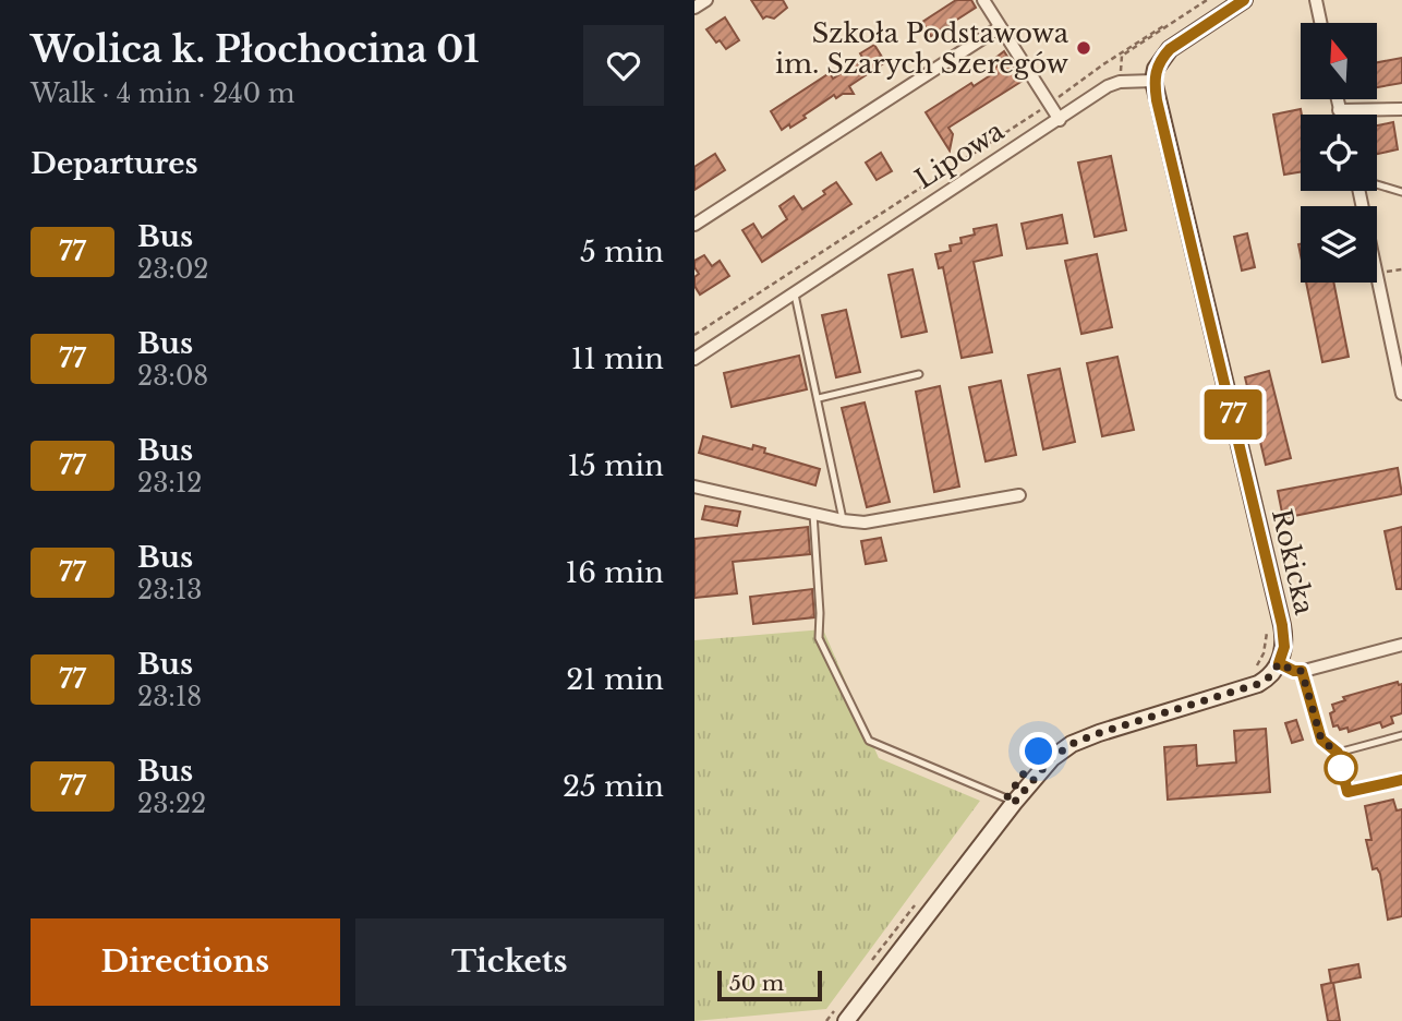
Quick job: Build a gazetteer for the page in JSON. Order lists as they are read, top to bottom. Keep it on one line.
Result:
{"streets":{"main road":["Rokicka"],"street":["Lipowa"]},"crossings":[["Lipowa","Rokicka"]],"places":["Szkoła Podstawowa im. Szarych Szeregów"],"lines":["bus line 77"],"scale_bar":"50 m","north":"top","page":{"heading":[["Wolica k. Płochocina 01","Walk · 4 min · 240 m"],"Departures"],"on_map":"77","list":[{"mark":"77","name":"Bus","note":"23:02","value":"5 min"},{"mark":"77","name":"Bus","note":"23:08","value":"11 min"},{"mark":"77","name":"Bus","note":"23:12","value":"15 min"},{"mark":"77","name":"Bus","note":"23:13","value":"16 min"},{"mark":"77","name":"Bus","note":"23:18","value":"21 min"},{"mark":"77","name":"Bus","note":"23:22","value":"25 min"}],"buttons":["Directions","Tickets"],"scale":"50 m"}}
